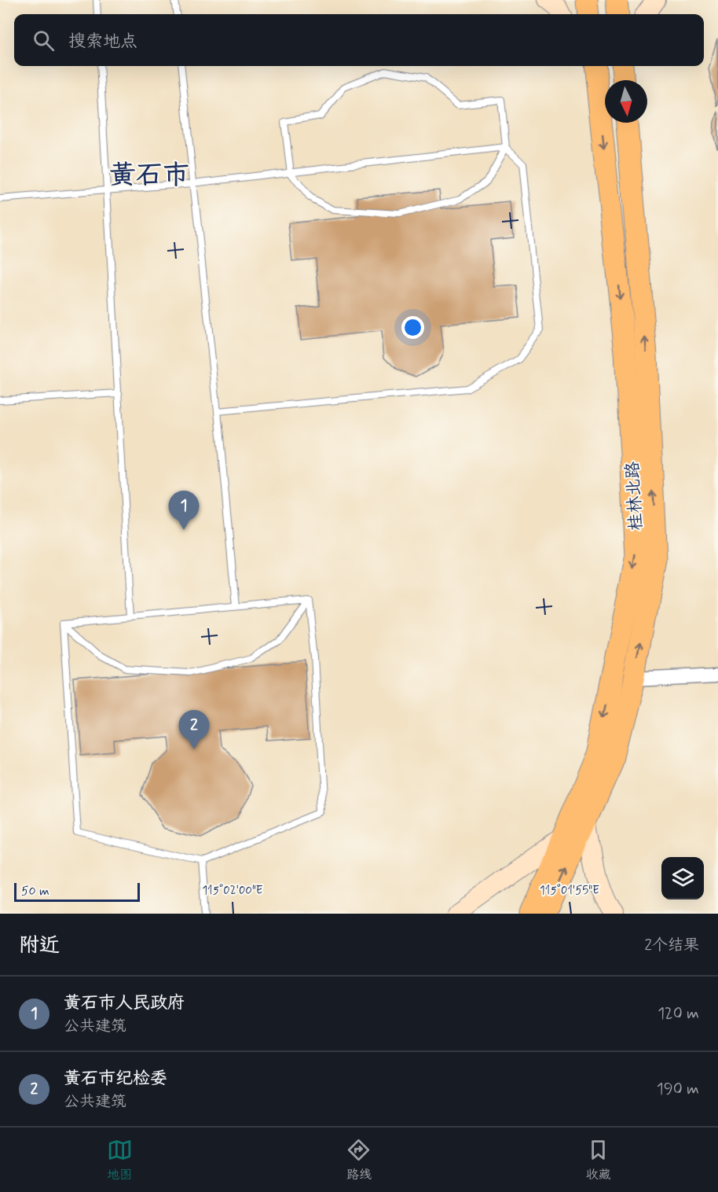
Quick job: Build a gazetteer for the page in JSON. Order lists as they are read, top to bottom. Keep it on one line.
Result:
{"streets":{"main road":["桂林北路"]},"districts":["黄石市"],"scale_bar":"50 m","north":"bottom","page":{"search":"搜索地点","pins":["1","2"],"scale":"50 m","heading":["附近","2个结果"],"list":[{"mark":"1","name":"黄石市人民政府","note":"公共建筑","value":"120 m"},{"mark":"2","name":"黄石市纪检委","note":"公共建筑","value":"190 m"}],"nav":["地图","路线","收藏"]},"coordinates":["115°02'00\"E","115°01'55\"E"]}
